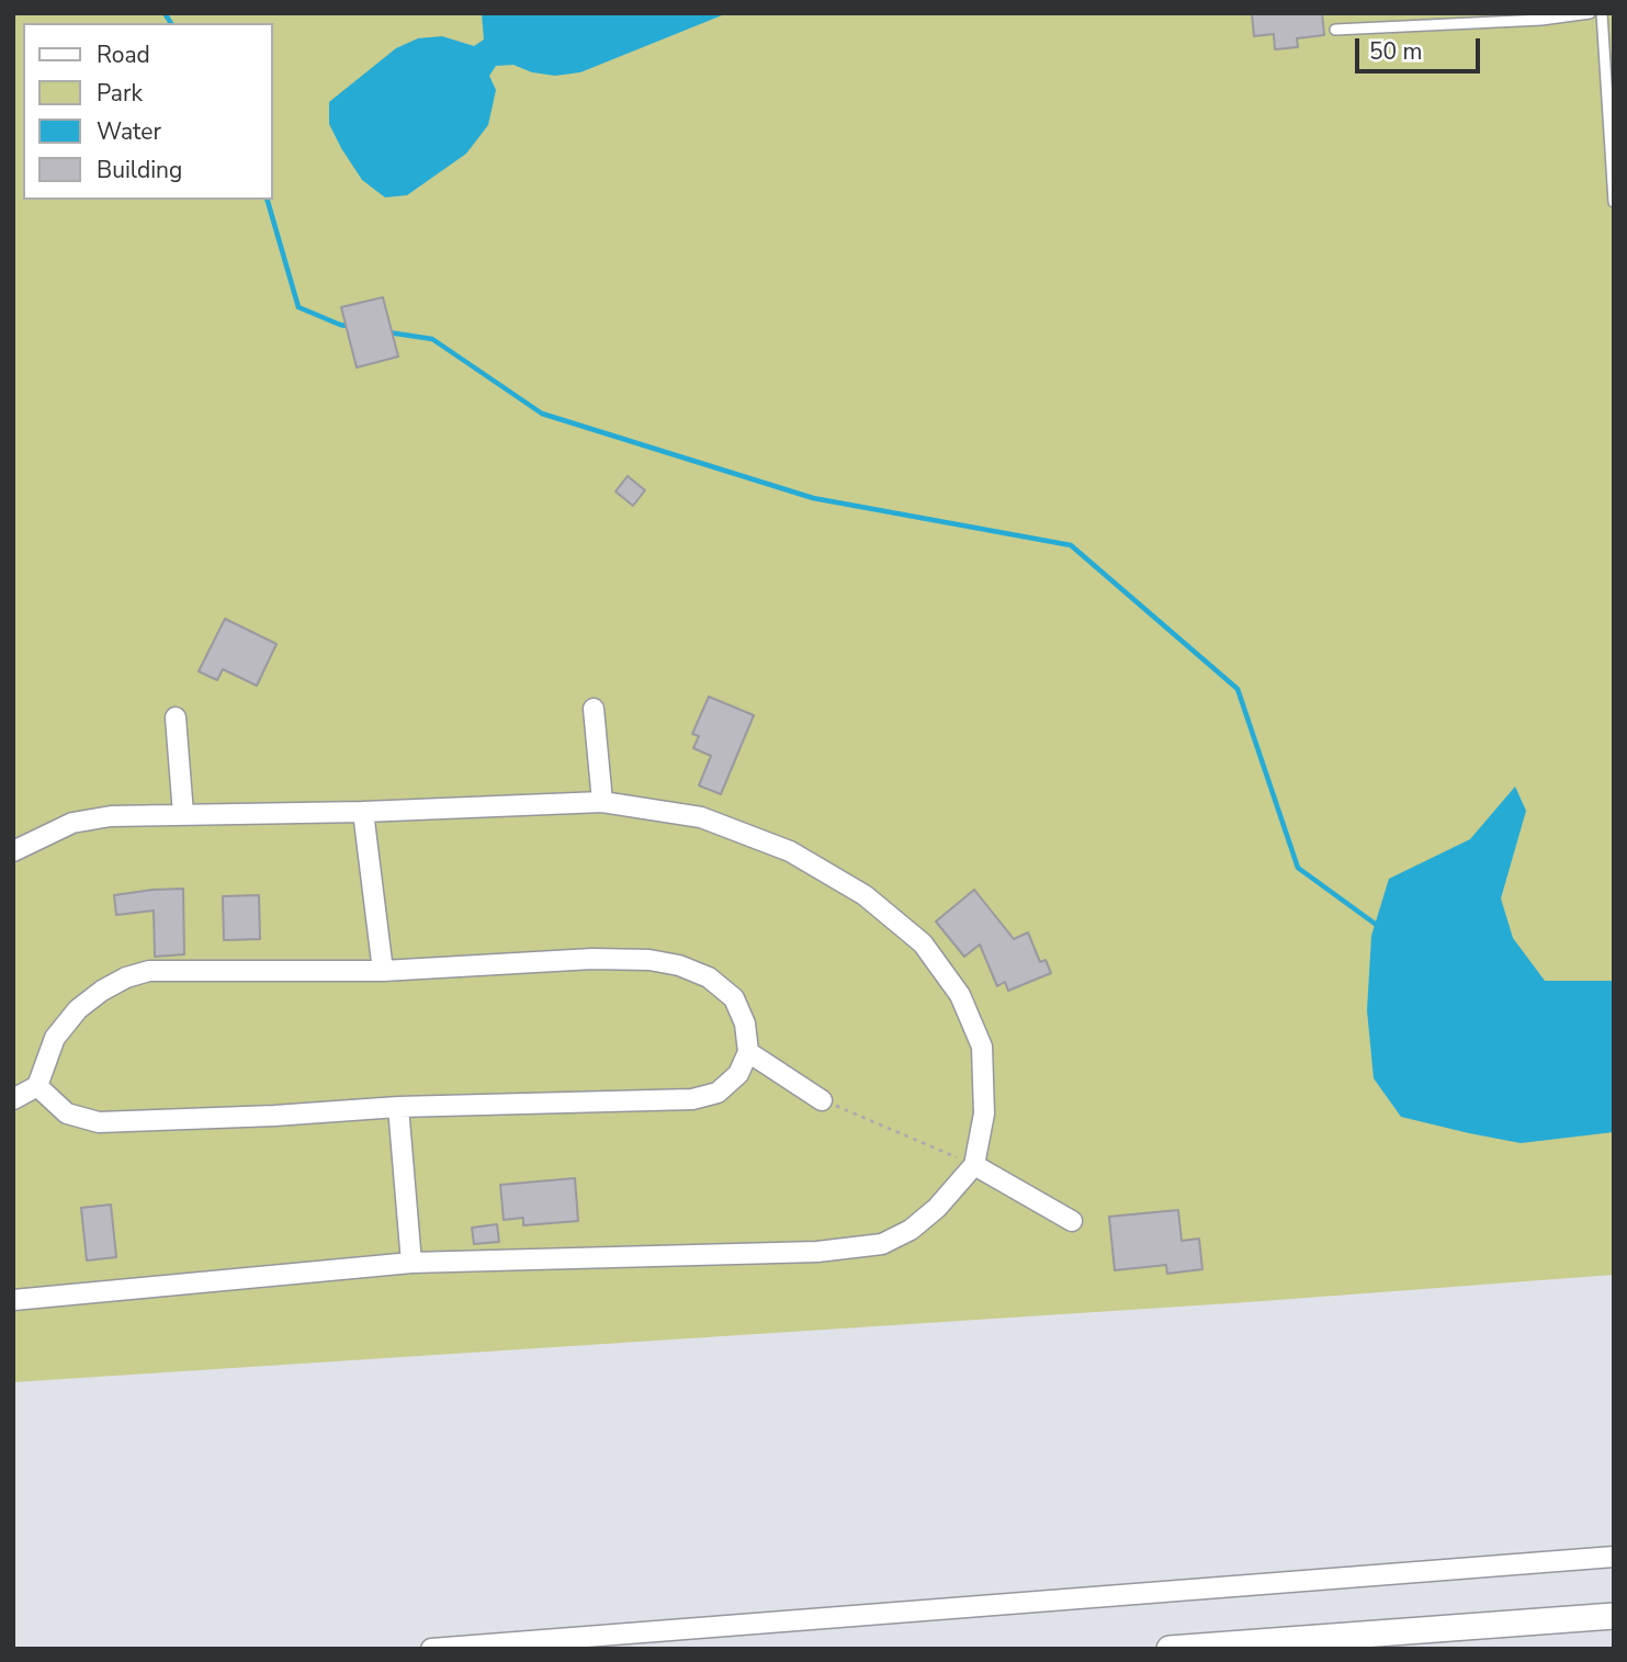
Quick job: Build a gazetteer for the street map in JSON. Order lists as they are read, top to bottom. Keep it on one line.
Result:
{"legend":["Road","Park","Water","Building"],"scale_bar":"50 m"}
